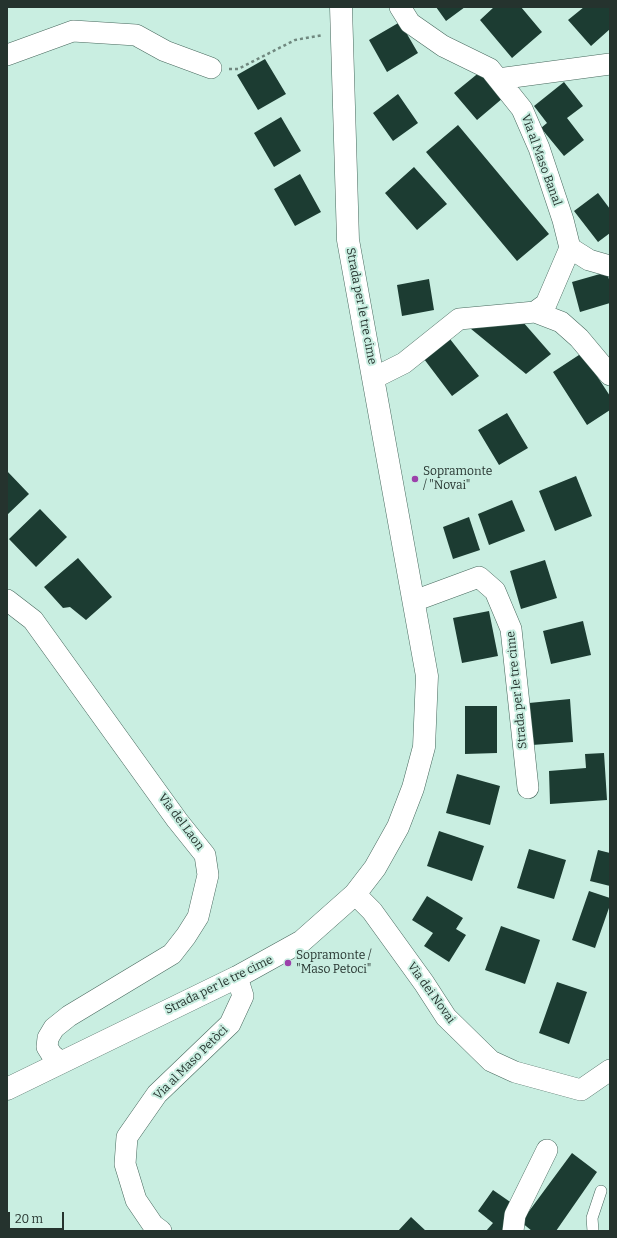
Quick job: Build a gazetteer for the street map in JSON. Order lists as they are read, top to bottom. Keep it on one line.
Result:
{"streets":{"main road":["Strada per le tre cime"],"street":["Via al Maso Banal","Via del Laon","Via dei Novai","Via al Maso Petòci"]},"crossings":[["Strada per le tre cime","Via del Laon"],["Strada per le tre cime","Via dei Novai"],["Strada per le tre cime","Via al Maso Petòci"]],"places":["Sopramonte / \"Novai\"","Sopramonte / \"Maso Petoci\""],"scale_bar":"20 m"}
